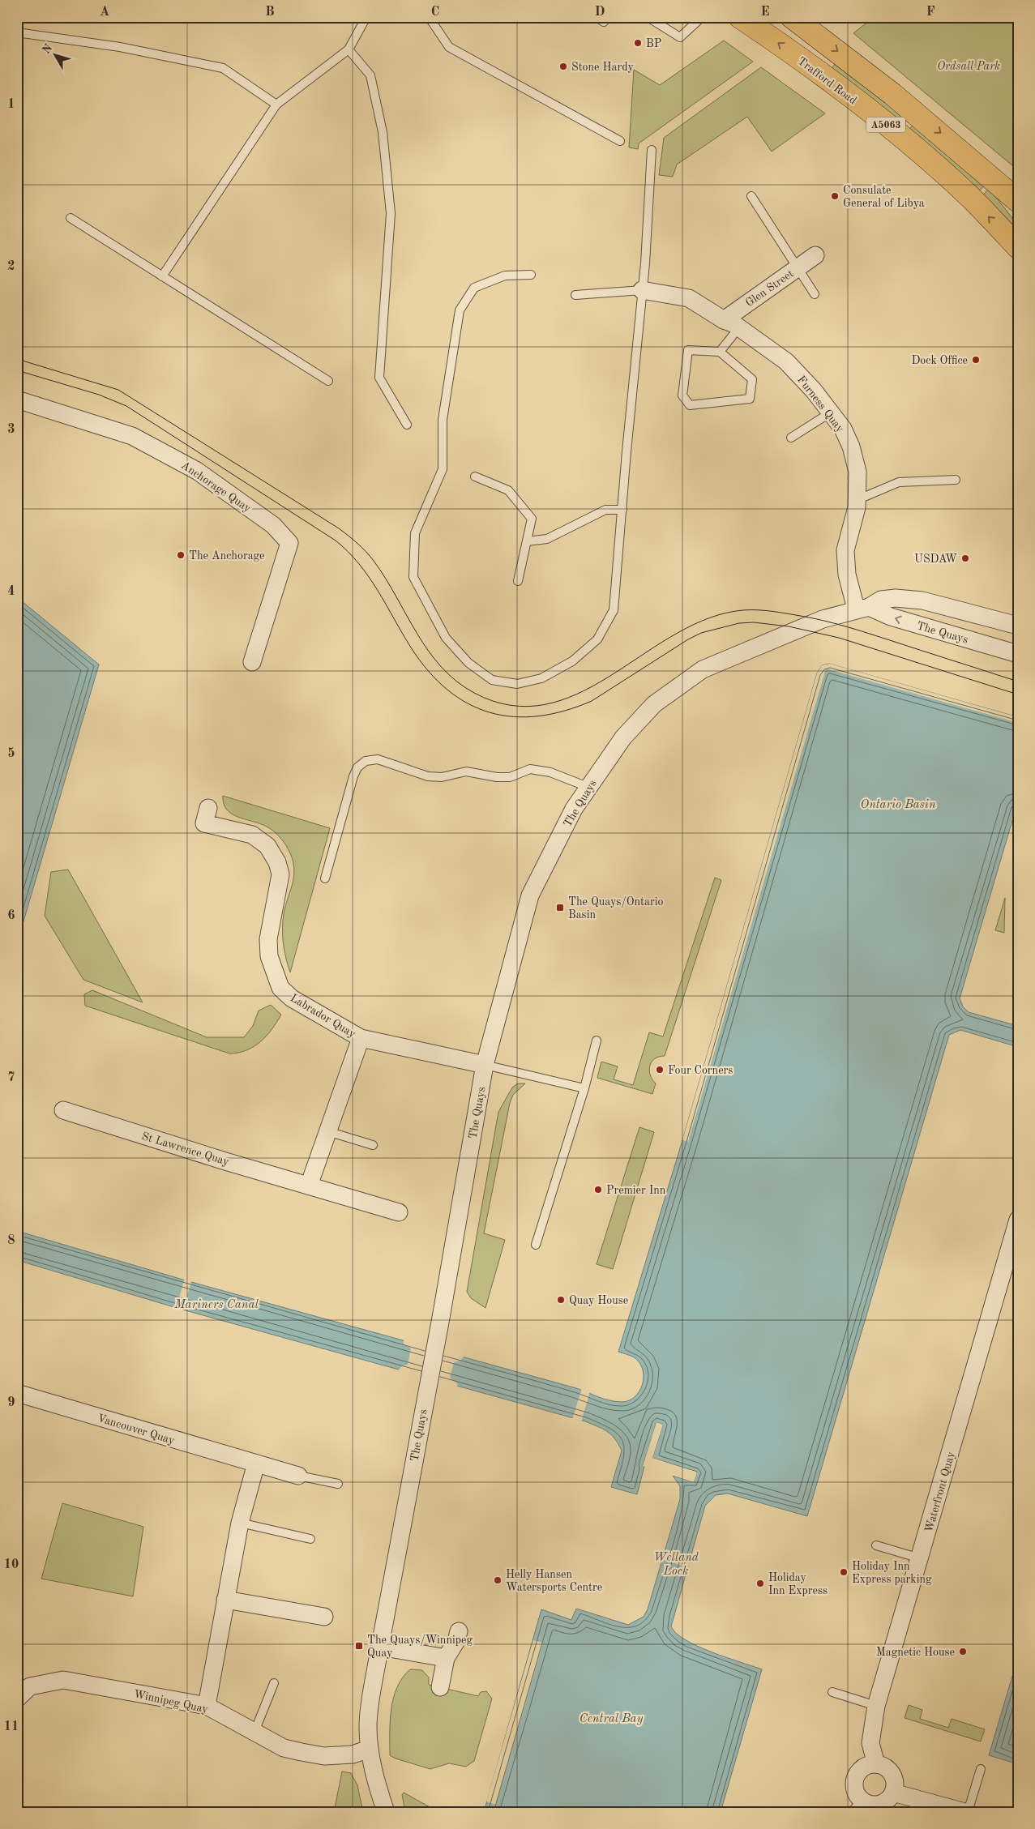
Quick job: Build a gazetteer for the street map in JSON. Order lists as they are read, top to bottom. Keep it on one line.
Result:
{"streets":{"highway":["Trafford Road","A5063"],"street":["Glen Street","Furness Quay","Anchorage Quay","The Quays","Labrador Quay","St Lawrence Quay","Vancouver Quay","Waterfront Quay","Winnipeg Quay"]},"crossings":[["Glen Street","Furness Quay"],["Furness Quay","The Quays"],["The Quays","Labrador Quay"],["The Quays","Winnipeg Quay"]],"water":["Ontario Basin","Mariners Canal","Welland Lock","Central Bay"],"parks":["Ordsall Park"],"places":{"other":["BP","Stone Hardy","Consulate General of Libya","Dock Office","The Anchorage","USDAW","Four Corners","Premier Inn","Quay House","Holiday Inn Express parking","Helly Hansen Watersports Centre","Holiday Inn Express","Magnetic House"],"transit":["The Quays/Ontario Basin","The Quays/Winnipeg Quay"]},"north":"top left","grid":{"columns":["A","B","C","D","E","F"],"rows":["1","2","3","4","5","6","7","8","9","10","11"]}}
